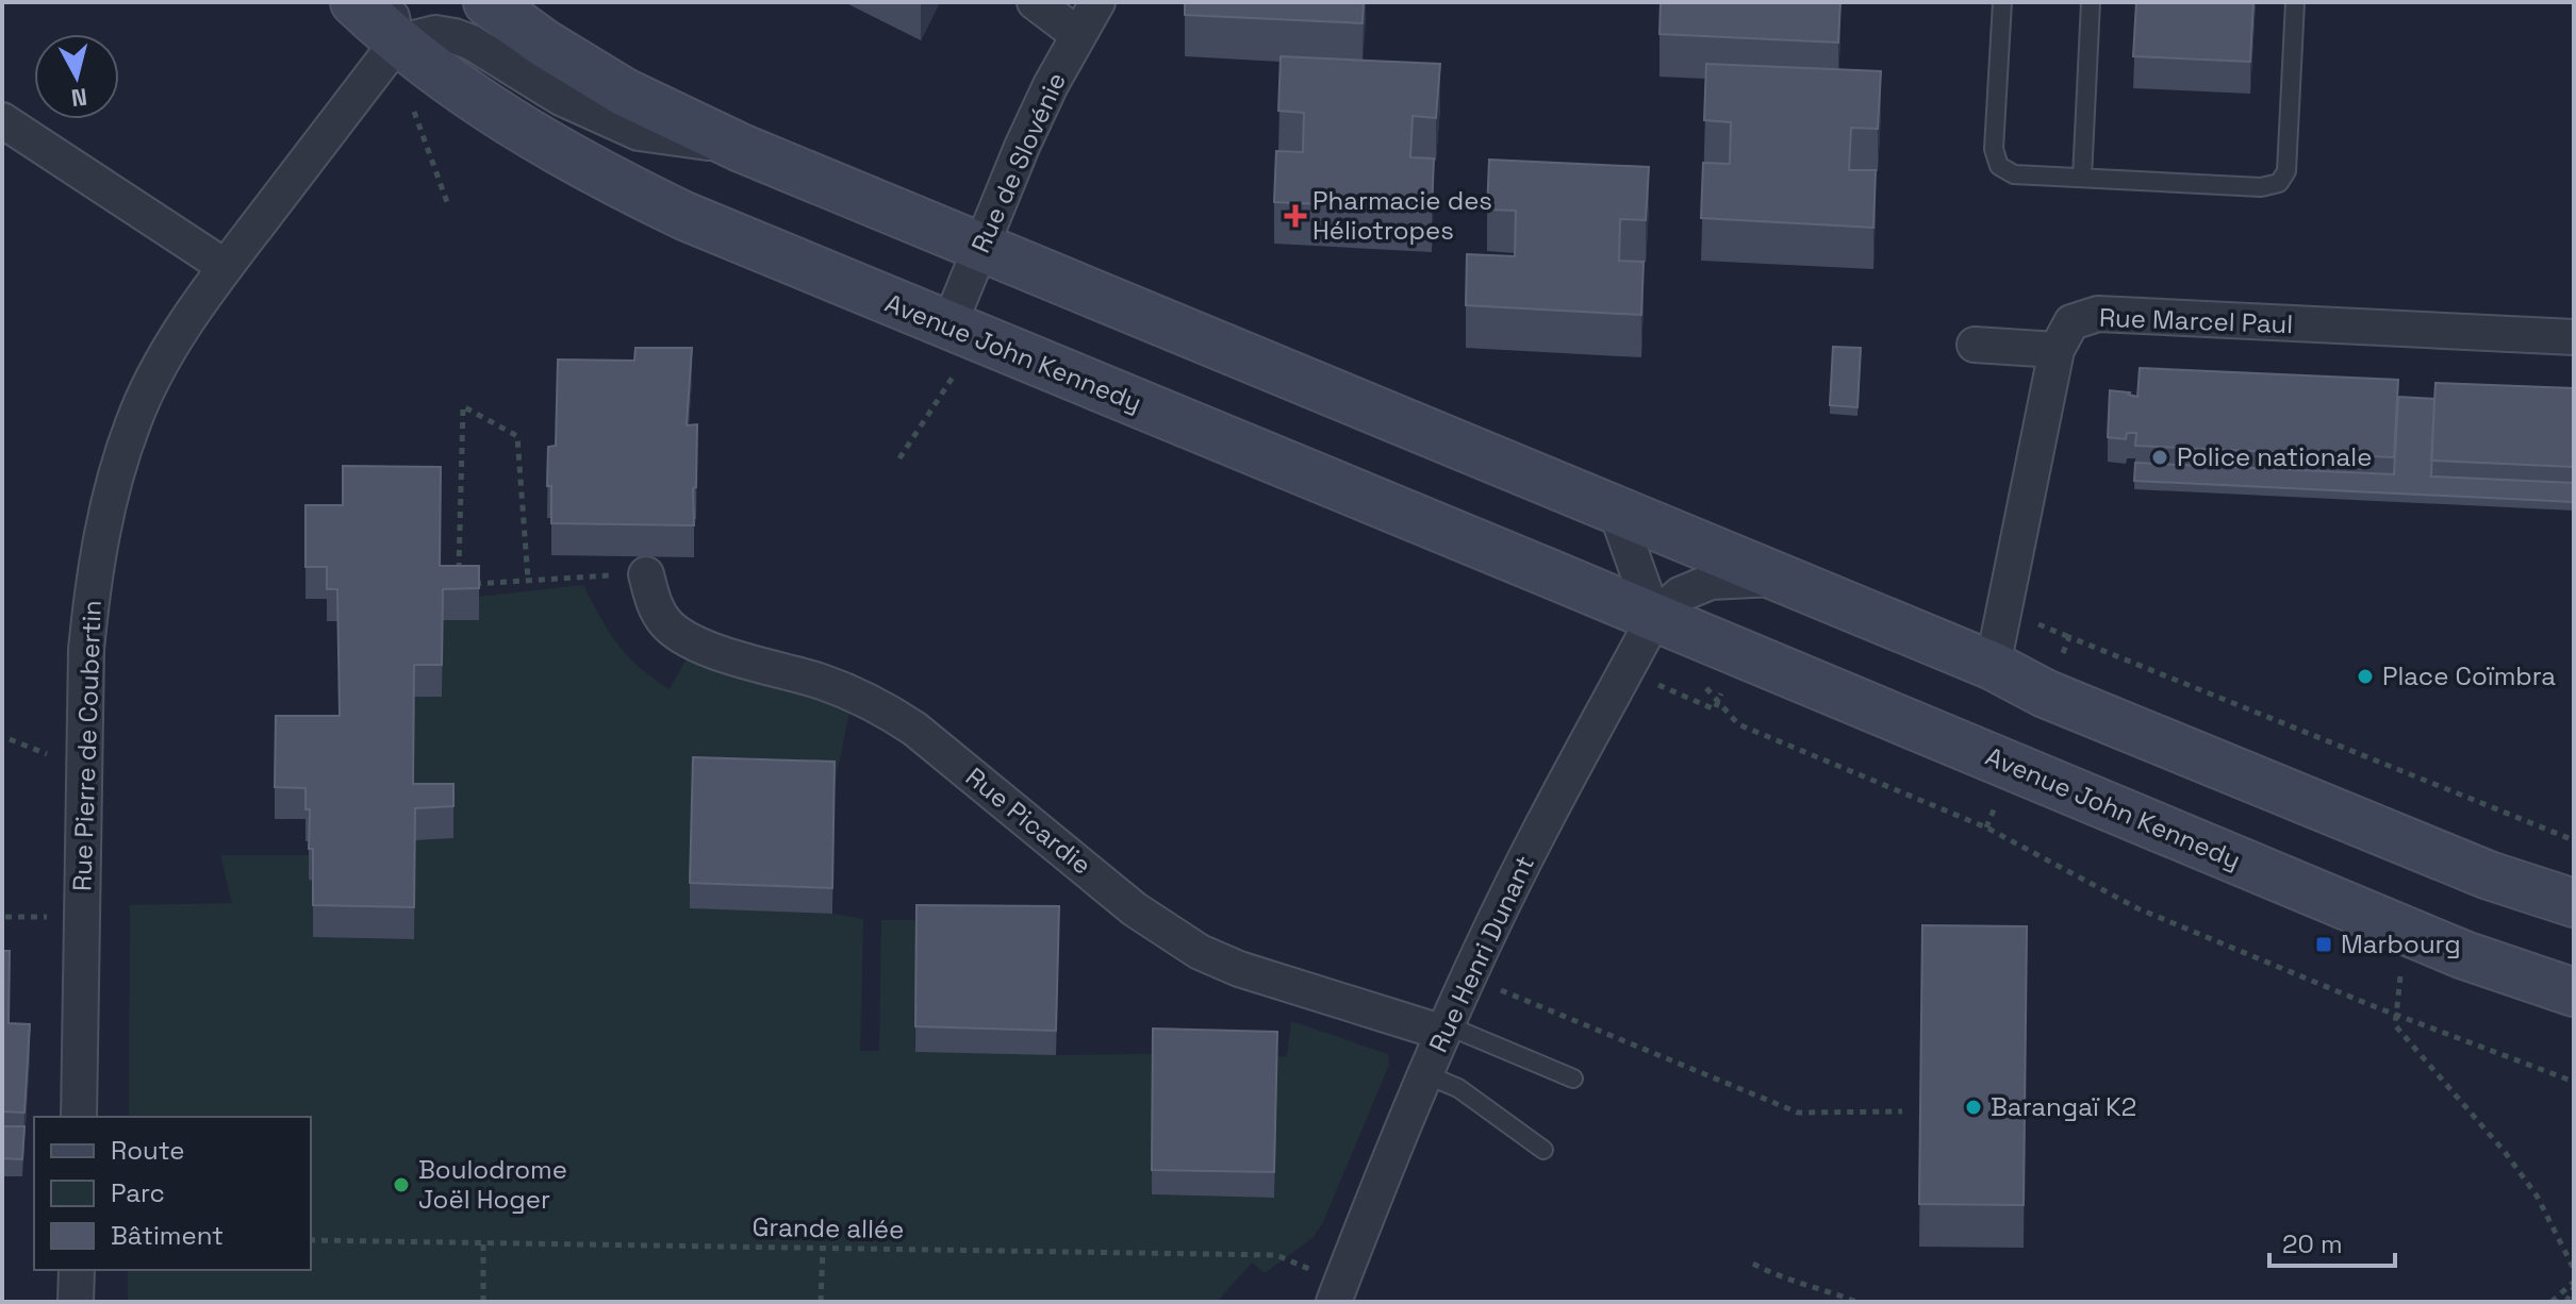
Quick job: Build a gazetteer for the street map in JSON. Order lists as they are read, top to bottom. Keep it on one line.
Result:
{"streets":{"main road":["Avenue John Kennedy"],"street":["Rue de Slovénie","Rue Marcel Paul","Rue Pierre de Coubertin","Rue Picardie","Rue Henri Dunant"],"path":["Grande allée"]},"crossings":[["Rue de Slovénie","Avenue John Kennedy"],["Avenue John Kennedy","Rue Pierre de Coubertin"],["Avenue John Kennedy","Rue Henri Dunant"],["Rue Picardie","Rue Henri Dunant"],["Rue Henri Dunant","Grande allée"]],"places":{"health":["Pharmacie des Héliotropes"],"other":["Police nationale","Place Coïmbra","Barangaï K2","Boulodrome Joël Hoger"],"transit":["Marbourg"]},"legend":["Route","Parc","Bâtiment"],"scale_bar":"20 m","north":"bottom"}
